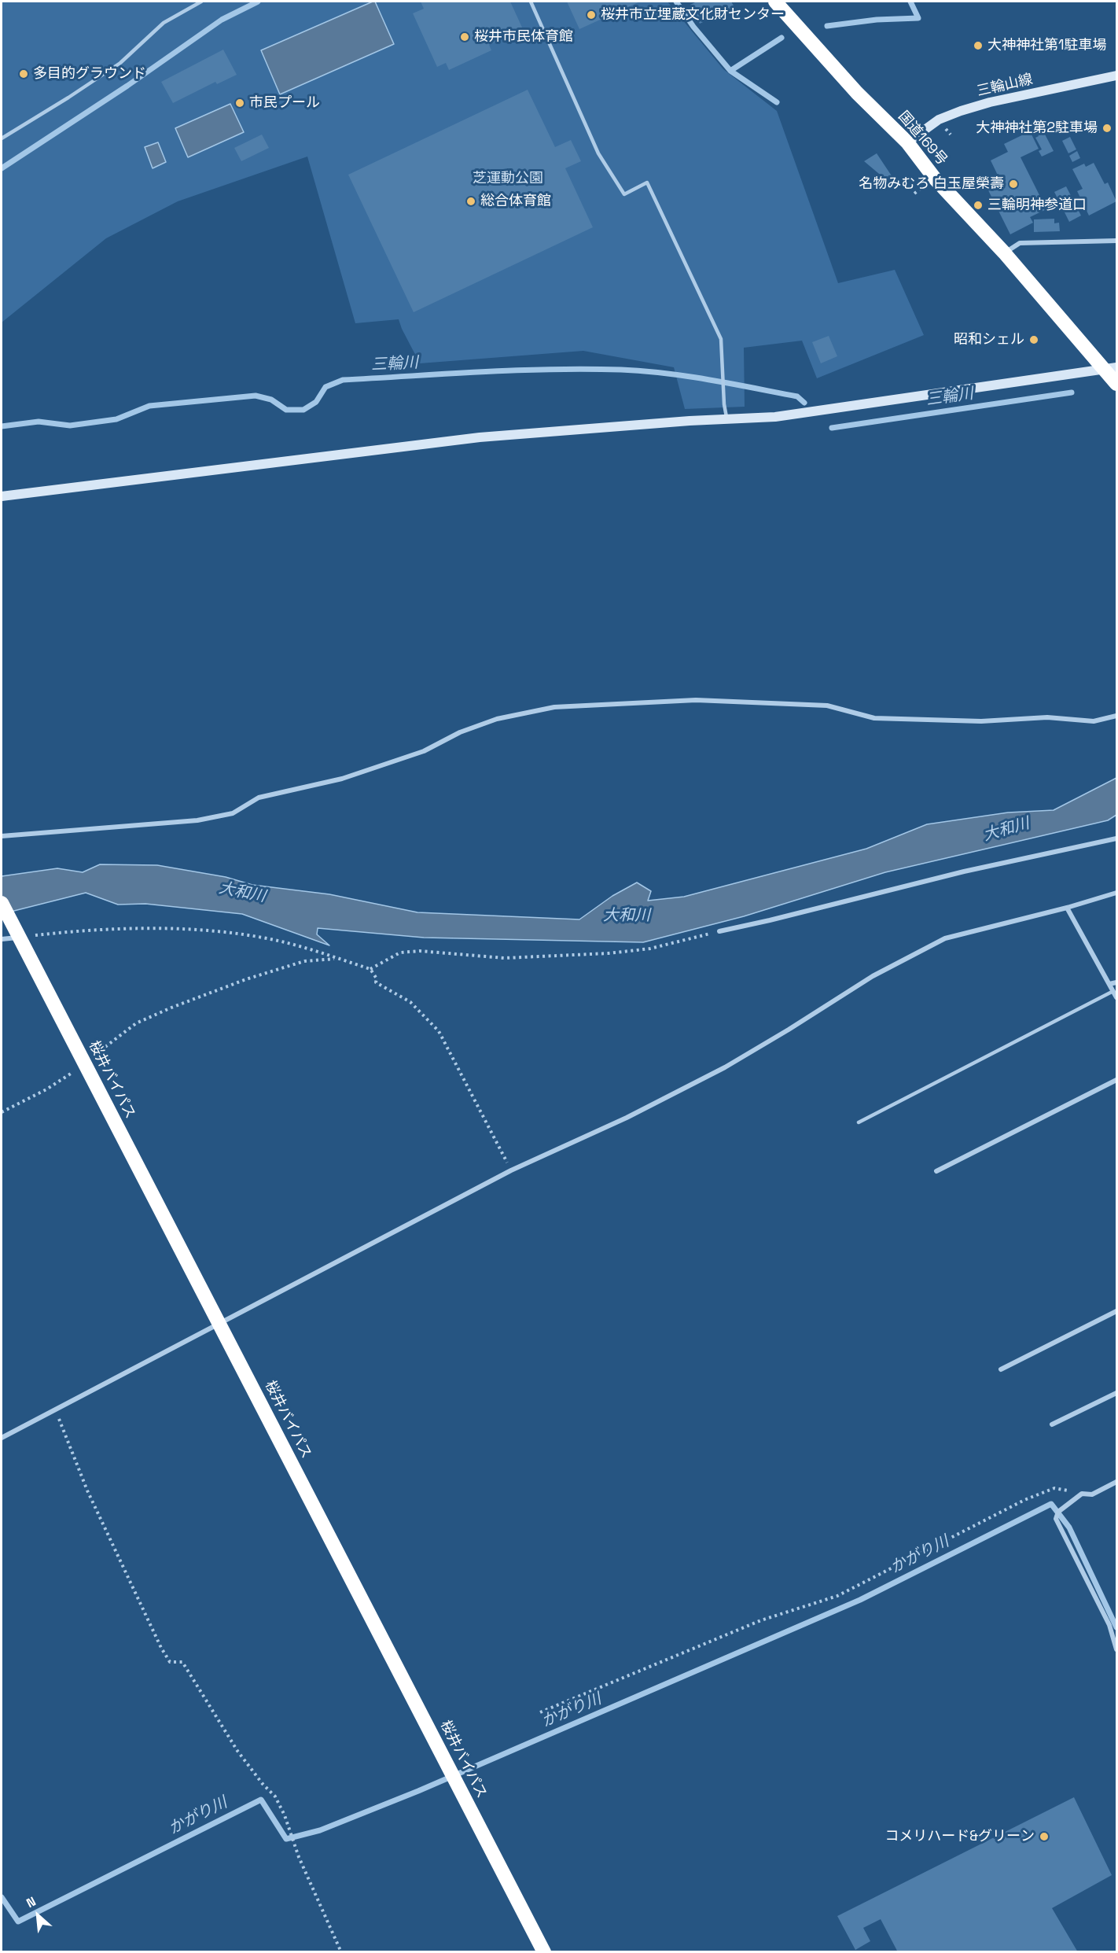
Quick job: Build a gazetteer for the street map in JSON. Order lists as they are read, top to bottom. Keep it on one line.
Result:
{"streets":{"highway":["国道169号","桜井バイパス"],"street":["三輪山線"]},"crossings":[["三輪山線","国道169号"]],"water":["三輪川","大和川","かがり川"],"parks":["芝運動公園"],"places":["桜井市立埋蔵文化財センター","桜井市民体育館","大神神社第1駐車場","多目的グラウンド","市民プール","大神神社第2駐車場","名物みむろ 白玉屋榮壽","総合体育館","三輪明神参道口","昭和シェル","コメリハード&グリーン"],"north":"top left"}
